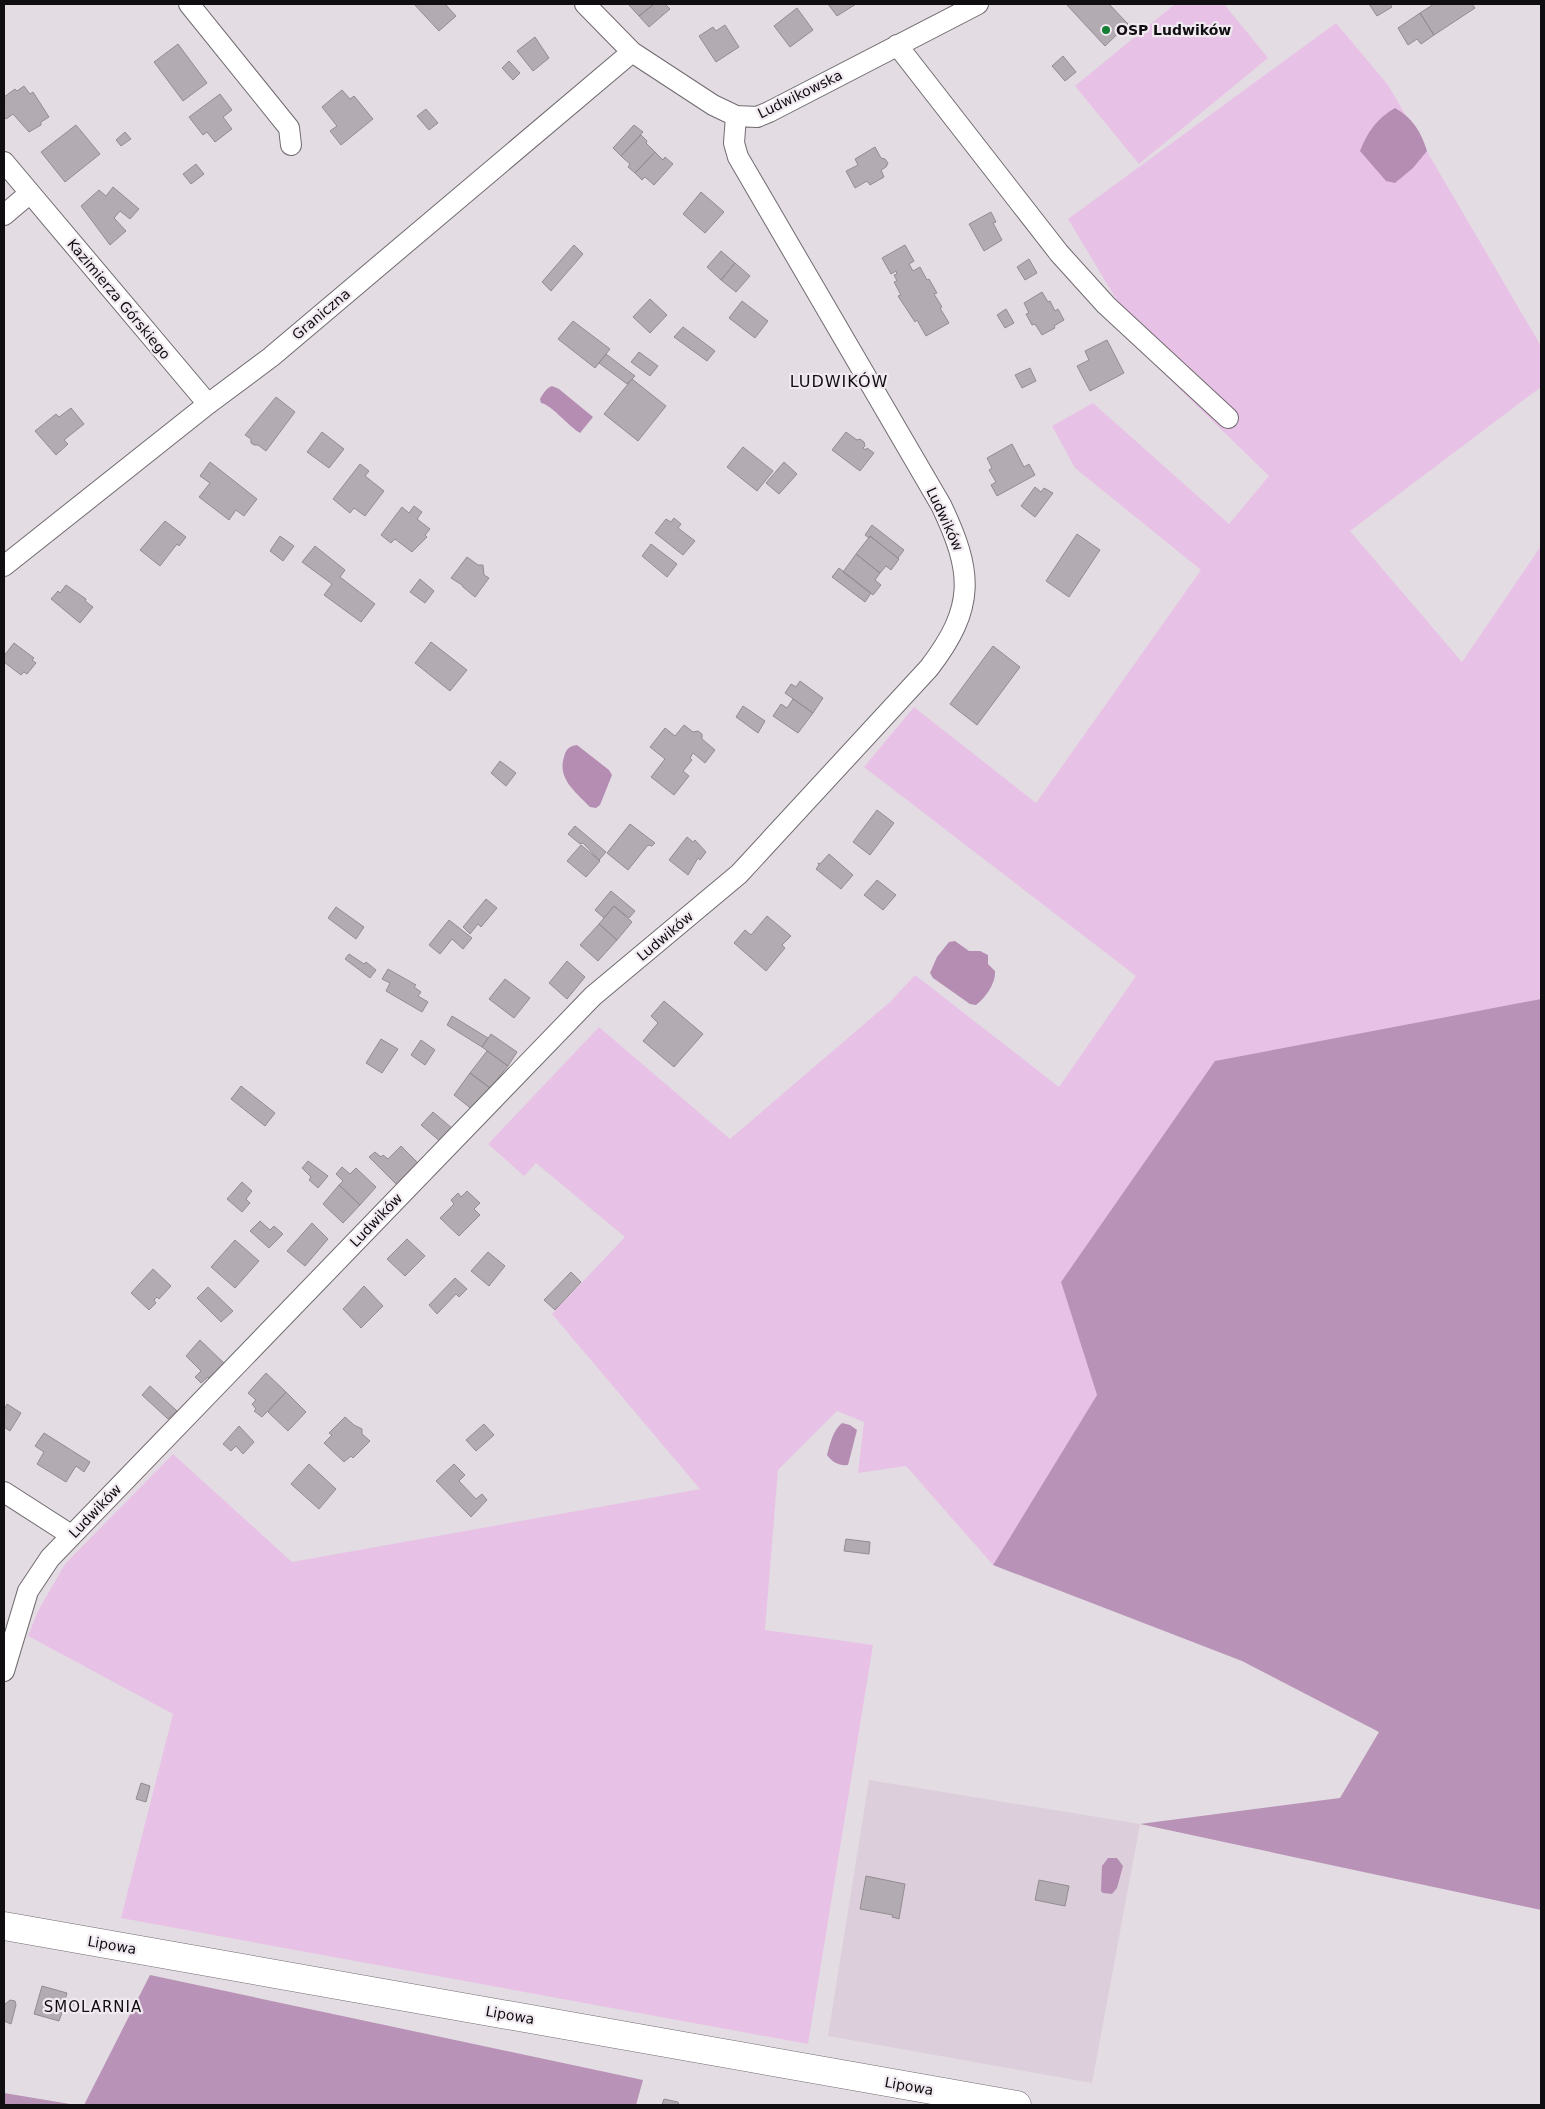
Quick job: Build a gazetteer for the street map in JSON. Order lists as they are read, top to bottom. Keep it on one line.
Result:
{"streets":{"main road":["Lipowa"],"street":["Ludwikowska","Kazimierza Górskiego","Graniczna","Ludwików"]},"crossings":[["Ludwikowska","Graniczna"],["Ludwikowska","Ludwików"],["Kazimierza Górskiego","Graniczna"]],"districts":["LUDWIKÓW","SMOLARNIA"],"places":["OSP Ludwików"]}
